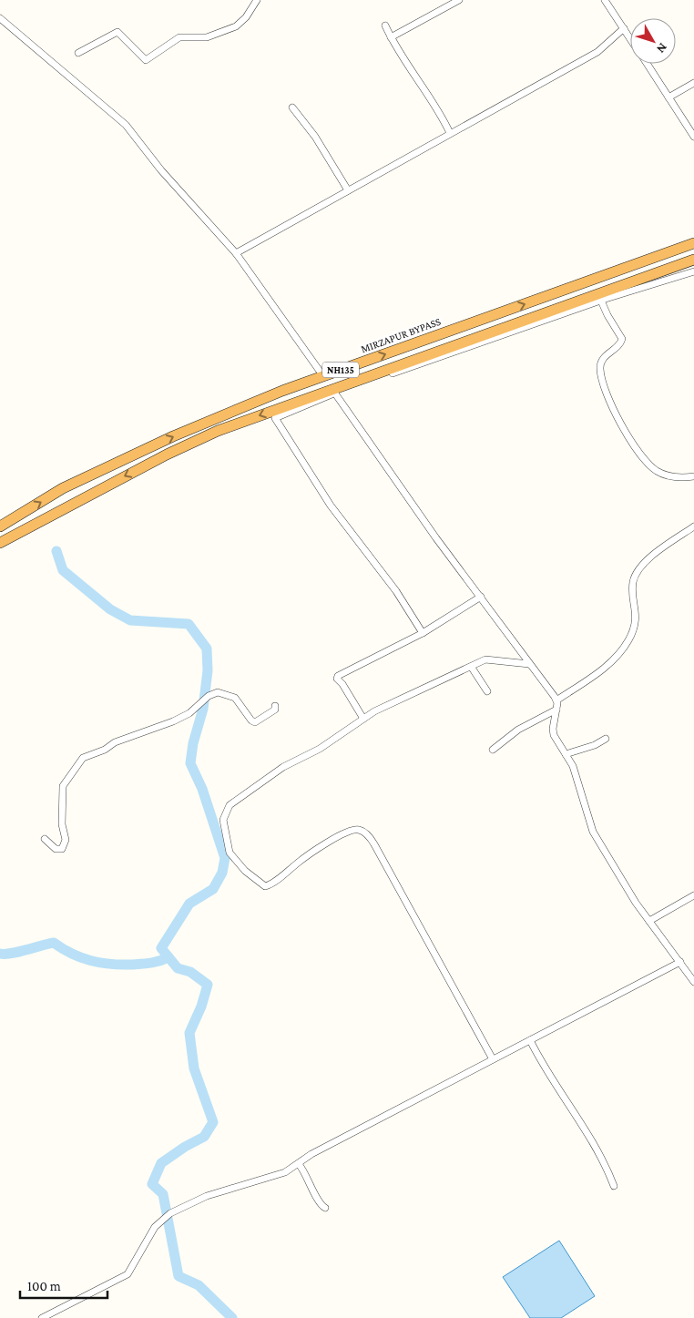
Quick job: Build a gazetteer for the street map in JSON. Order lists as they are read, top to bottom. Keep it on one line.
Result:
{"streets":{"highway":["MIRZAPUR BYPASS","NH135"]},"scale_bar":"100 m","north":"bottom right"}
